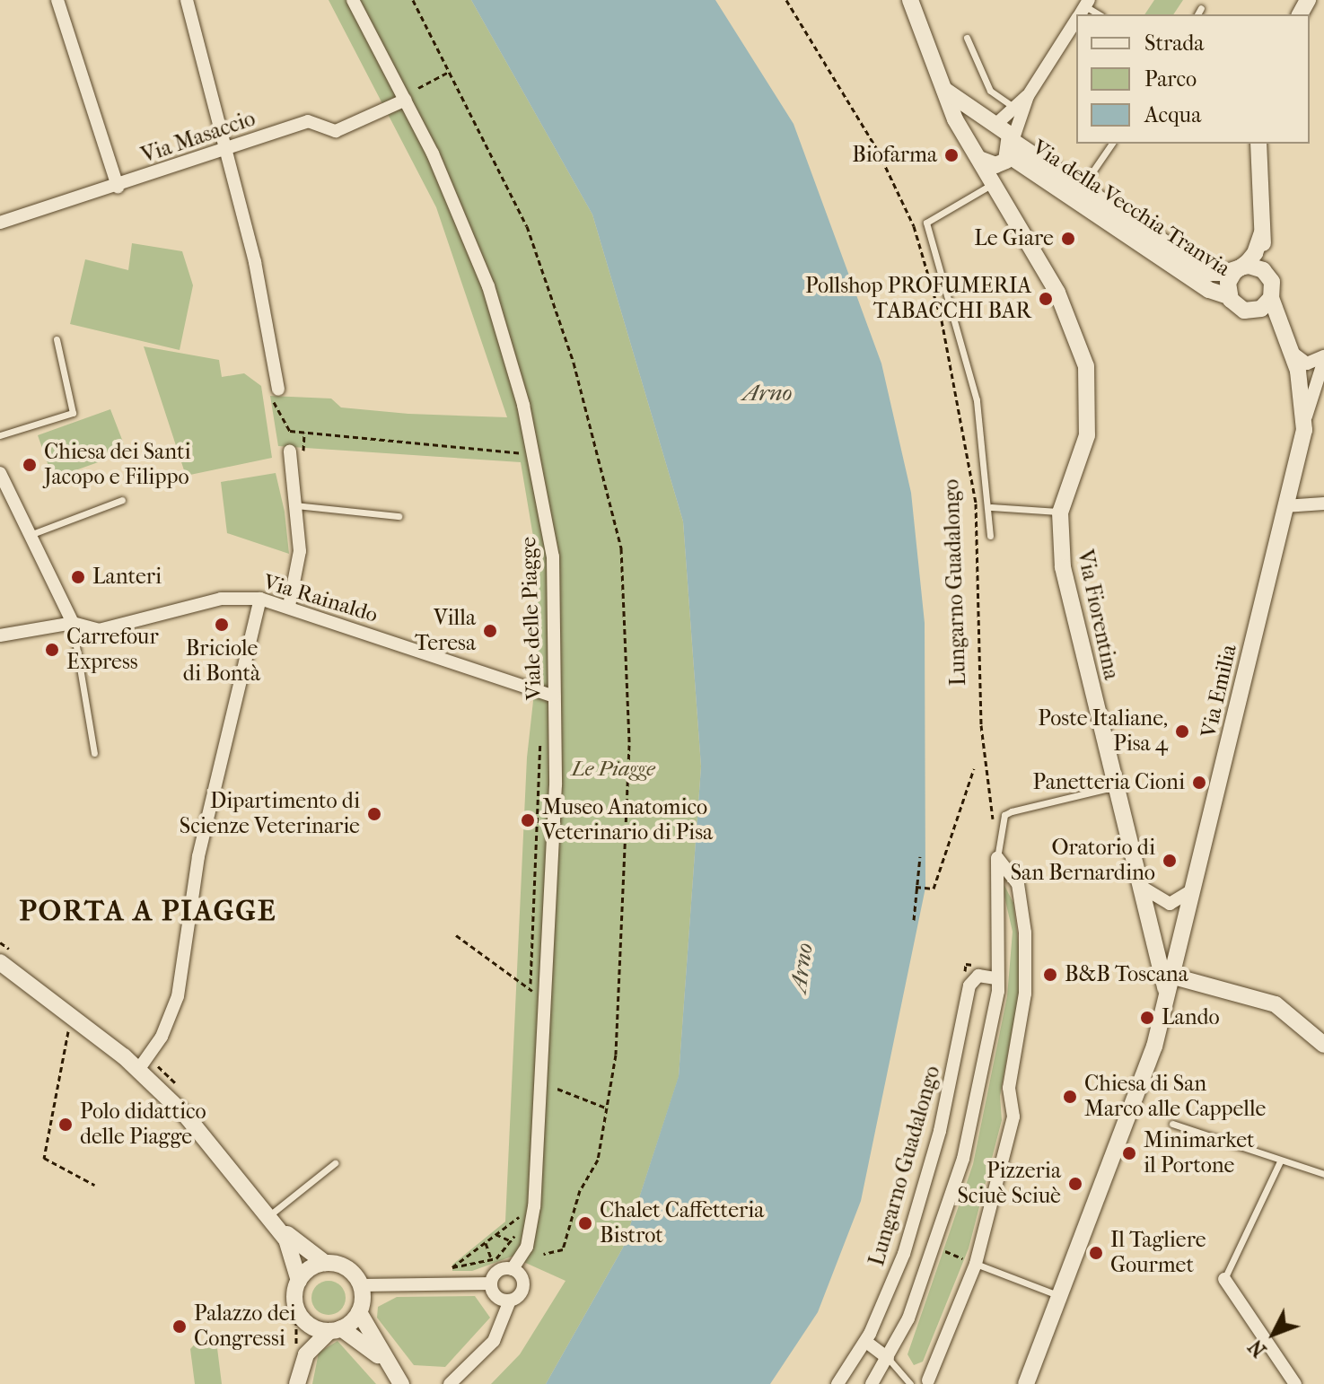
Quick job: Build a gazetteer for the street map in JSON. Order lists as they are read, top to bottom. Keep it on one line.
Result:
{"streets":{"main road":["Via della Vecchia Tranvia","Via Fiorentina","Via Emilia"],"street":["Via Masaccio","Lungarno Guadalongo","Via Rainaldo","Viale delle Piagge"]},"crossings":[["Via Masaccio","Viale delle Piagge"],["Via della Vecchia Tranvia","Via Emilia"],["Via Rainaldo","Viale delle Piagge"],["Via Fiorentina","Via Emilia"]],"districts":["PORTA A PIAGGE"],"water":["Arno"],"parks":["Le Piagge"],"places":["Biofarma","Le Giare","Pollshop PROFUMERIA TABACCHI BAR","Chiesa dei Santi Jacopo e Filippo","Lanteri","Briciole di Bontà","Villa Teresa","Carrefour Express","Poste Italiane, Pisa 4","Panetteria Cioni","Dipartimento di Scienze Veterinarie","Museo Anatomico Veterinario di Pisa","Oratorio di San Bernardino","B&B Toscana","Lando","Chiesa di San Marco alle Cappelle","Polo didattico delle Piagge","Minimarket il Portone","Pizzeria Sciuè Sciuè","Chalet Caffetteria Bistrot","Il Tagliere Gourmet","Palazzo dei Congressi"],"legend":["Strada","Parco","Acqua"],"north":"bottom left"}
